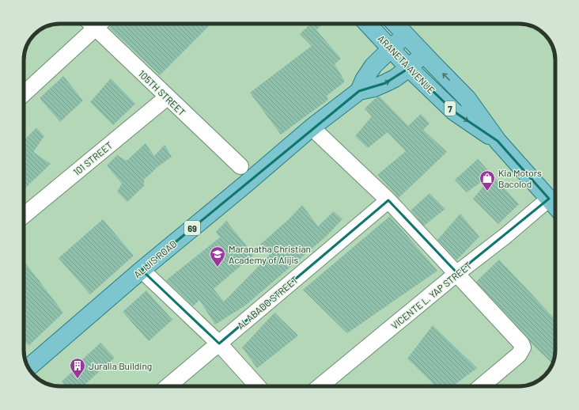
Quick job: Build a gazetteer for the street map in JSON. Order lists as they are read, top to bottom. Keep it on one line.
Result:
{"streets":{"main road":["ARANETA AVENUE","7","69","ALIJIS ROAD"],"street":["105TH STREET","101 STREET","VICENTE L. YAP STREET","ALABADO STREET"]},"crossings":[["ARANETA AVENUE","ALIJIS ROAD"],["ARANETA AVENUE","VICENTE L. YAP STREET"],["105TH STREET","101 STREET"]],"places":{"shop":["Kia Motors Bacolod"],"school or university":["Maranatha Christian Academy of Alijis"],"building":["Juralia Building"]}}
